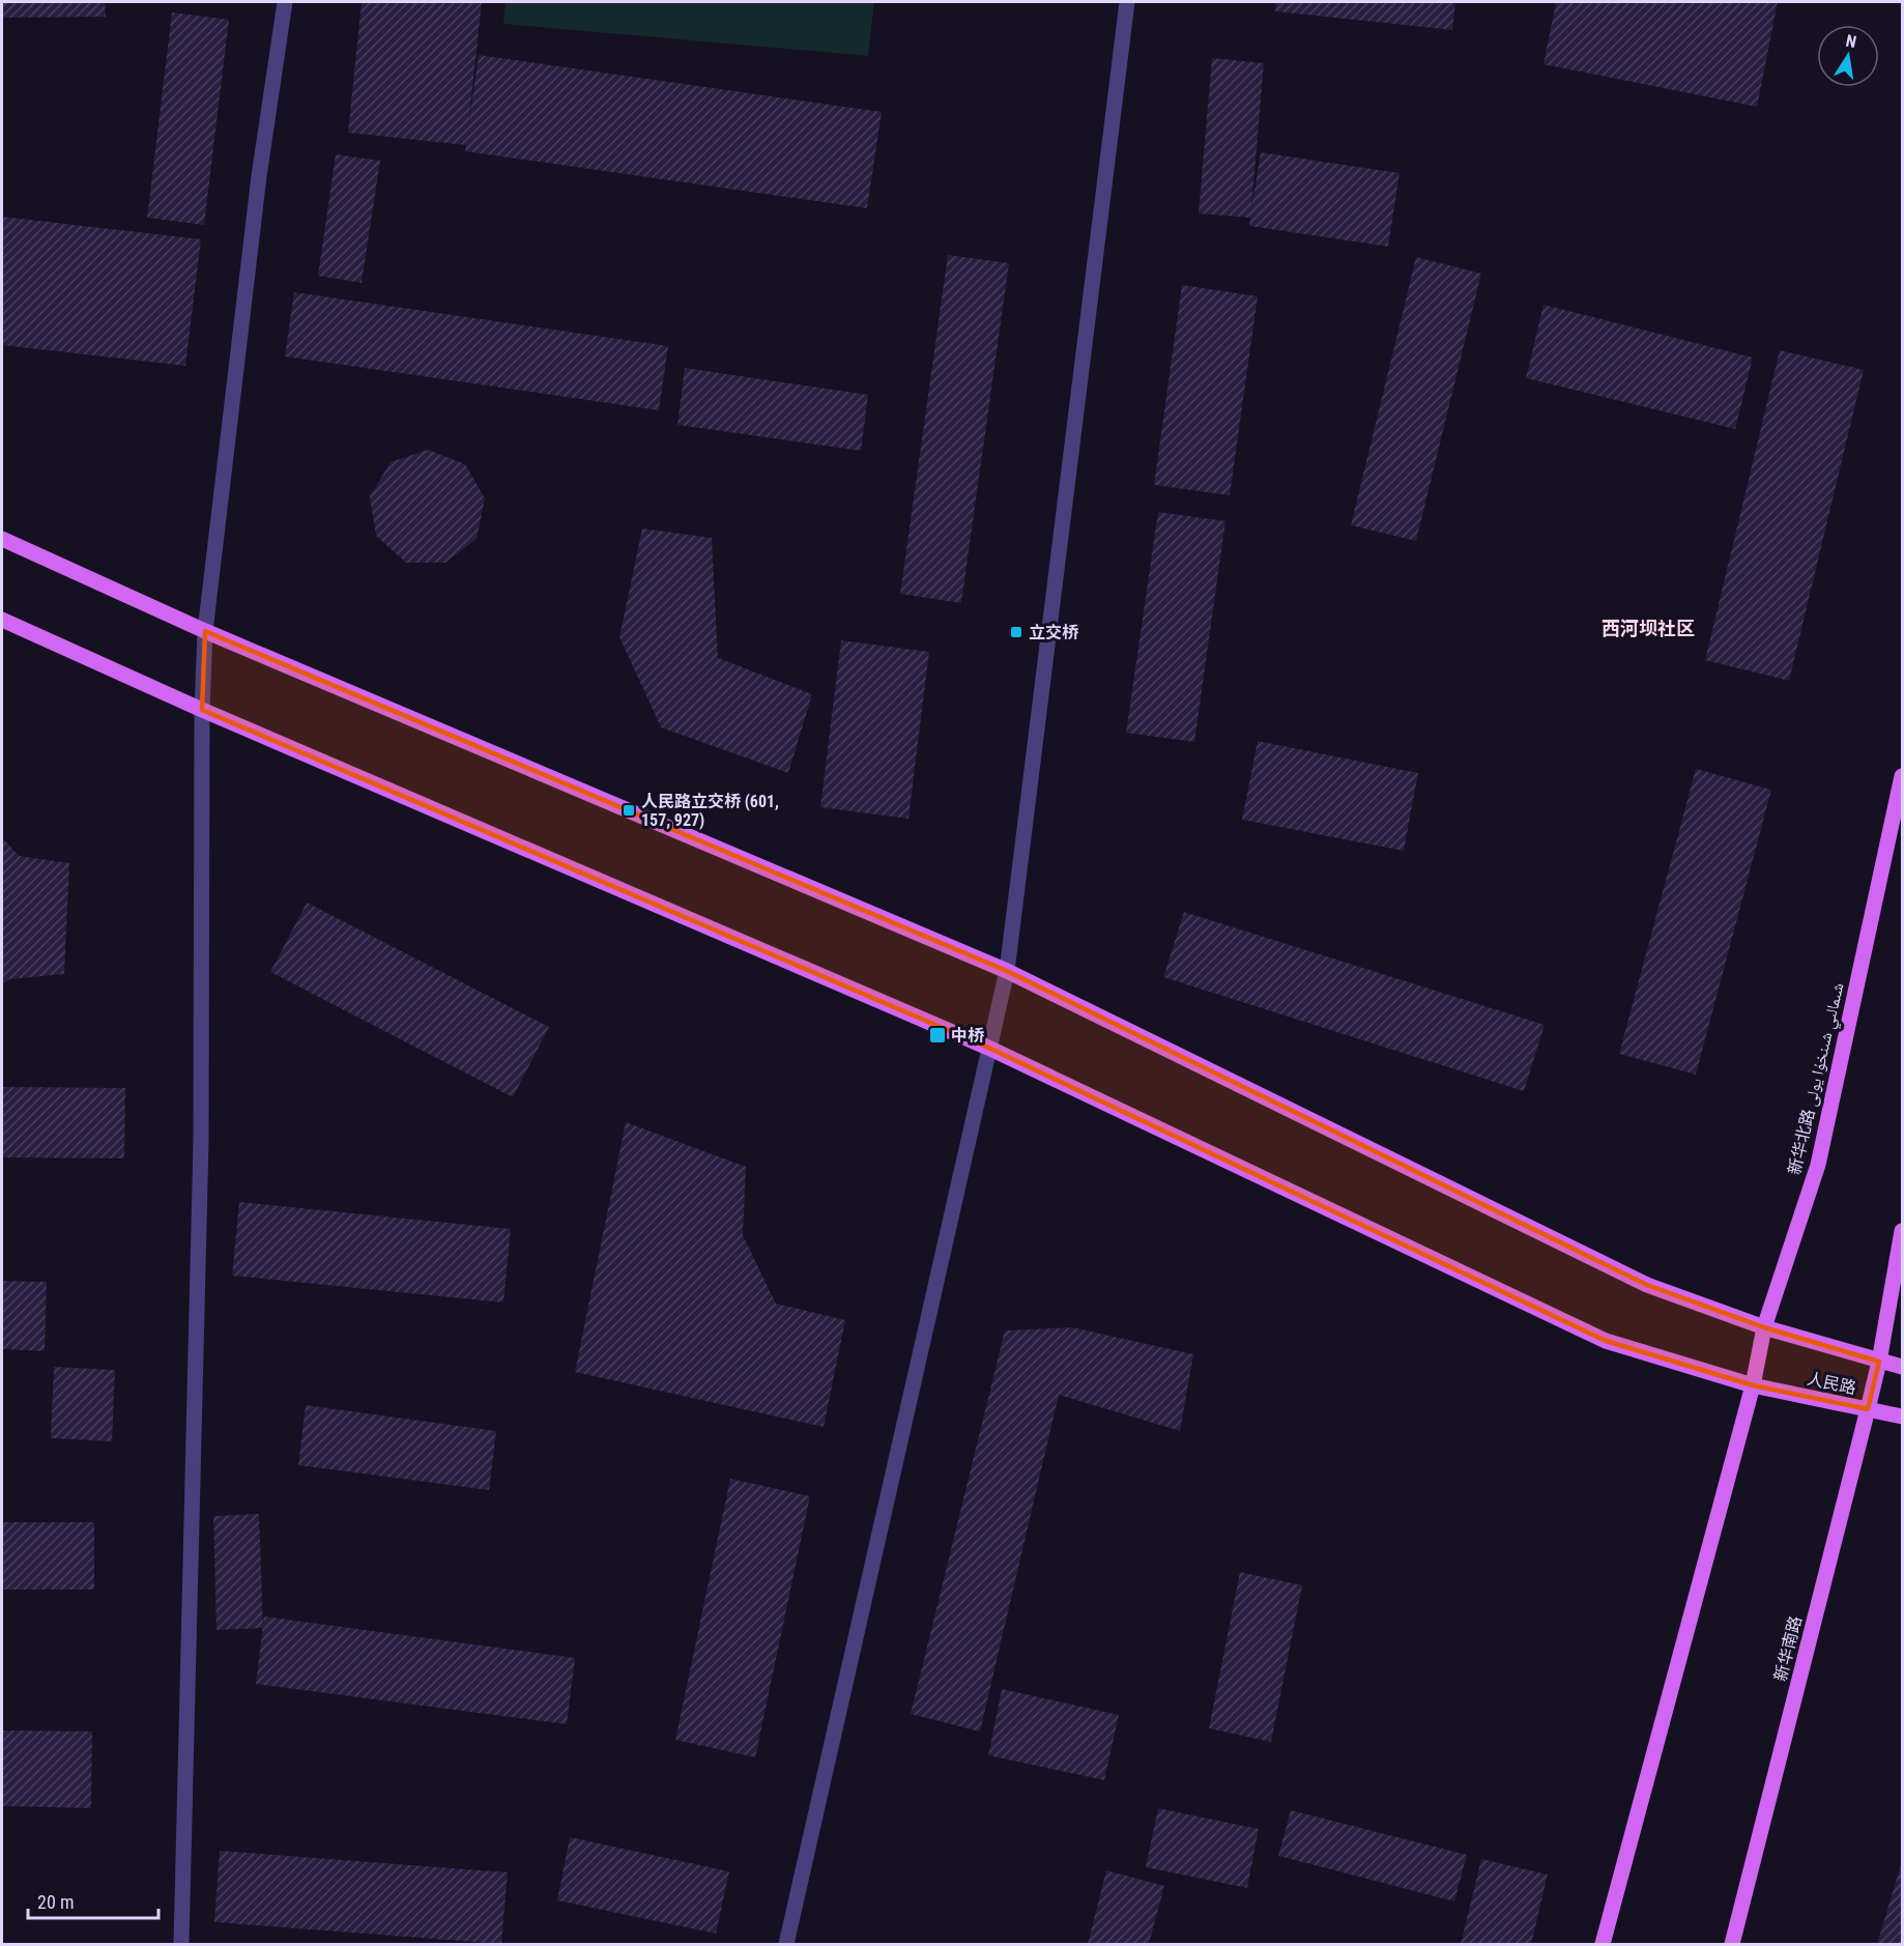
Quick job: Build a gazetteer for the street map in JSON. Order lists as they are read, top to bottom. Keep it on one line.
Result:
{"streets":{"main road":["新华北路 شىمالىي شىنخۇا يولى","人民路","新华南路"]},"crossings":[["新华北路 شىمالىي شىنخۇا يولى","人民路"],["人民路","新华南路"]],"districts":["西河坝社区"],"places":{"transit":["立交桥","人民路立交桥 (601, 157, 927)","中桥"]},"scale_bar":"20 m","north":"top"}
